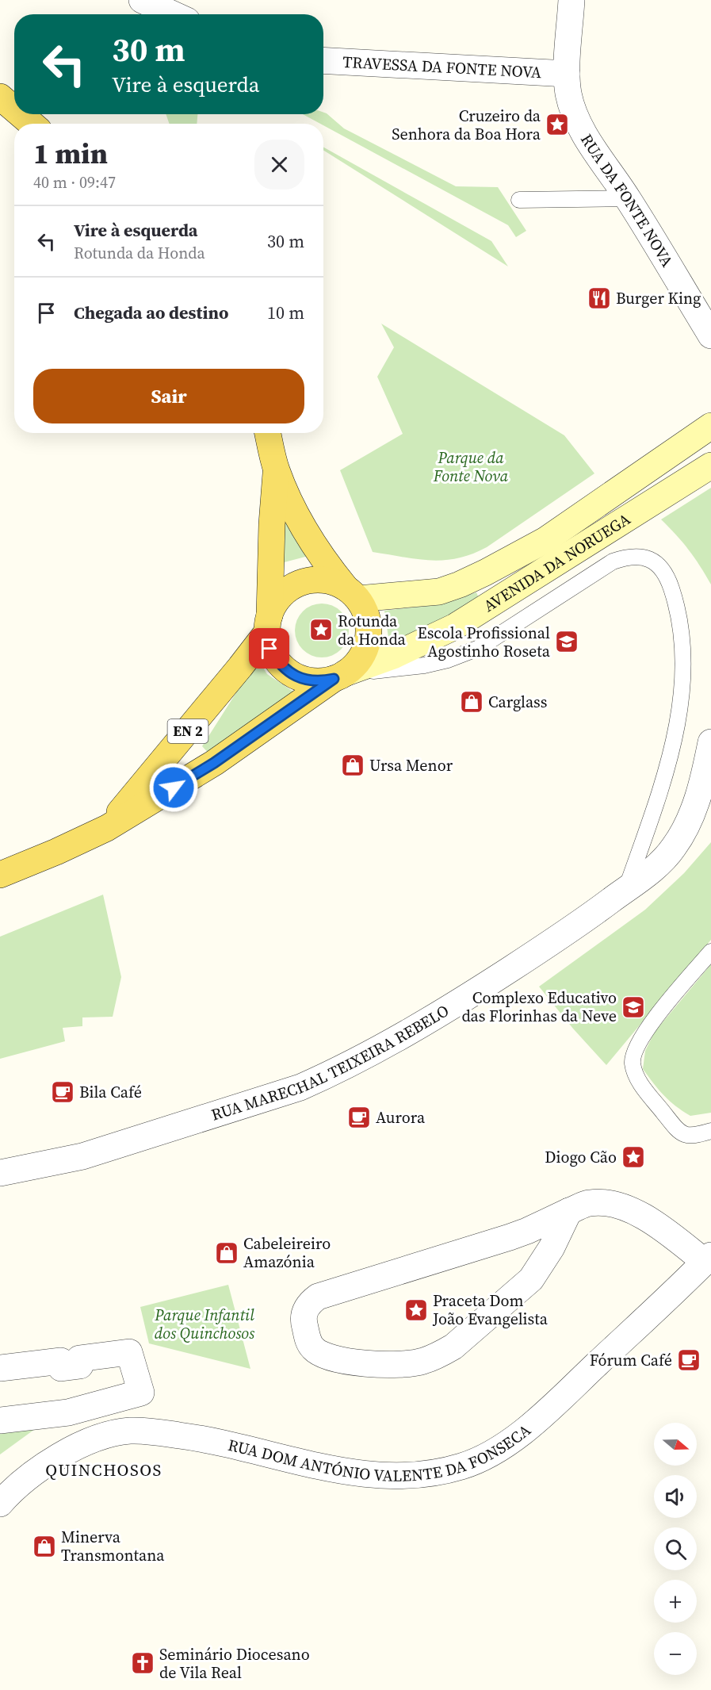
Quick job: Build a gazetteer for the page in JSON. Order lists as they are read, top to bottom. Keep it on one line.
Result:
{"streets":{"main road":["AVENIDA DA NORUEGA","EN 2"],"street":["TRAVESSA DA FONTE NOVA","RUA DA FONTE NOVA","RUA MARECHAL TEIXEIRA REBELO","RUA DOM ANTÓNIO VALENTE DA FONSECA"]},"crossings":[["TRAVESSA DA FONTE NOVA","RUA DA FONTE NOVA"],["AVENIDA DA NORUEGA","EN 2"]],"districts":["QUINCHOSOS"],"parks":["Parque da Fonte Nova","Parque Infantil dos Quinchosos"],"places":{"place":["Cruzeiro da Senhora da Boa Hora","Rotunda da Honda","Diogo Cão","Praceta Dom João Evangelista"],"restaurant":["Burger King"],"school or university":["Escola Profissional Agostinho Roseta","Complexo Educativo das Florinhas da Neve"],"shop":["Carglass","Ursa Menor","Cabeleireiro Amazónia","Minerva Transmontana"],"cafe":["Bila Café","Aurora","Fórum Café"],"church":["Seminário Diocesano de Vila Real"]},"north":"right","page":{"turn":["30 m","Vire à esquerda"],"heading":["1 min","40 m · 09:47"],"list":[{"name":"Vire à esquerda","note":"Rotunda da Honda","value":"30 m"},{"name":"Chegada ao destino","value":"10 m"}],"buttons":"Sair","map_buttons":["+","−"]}}
